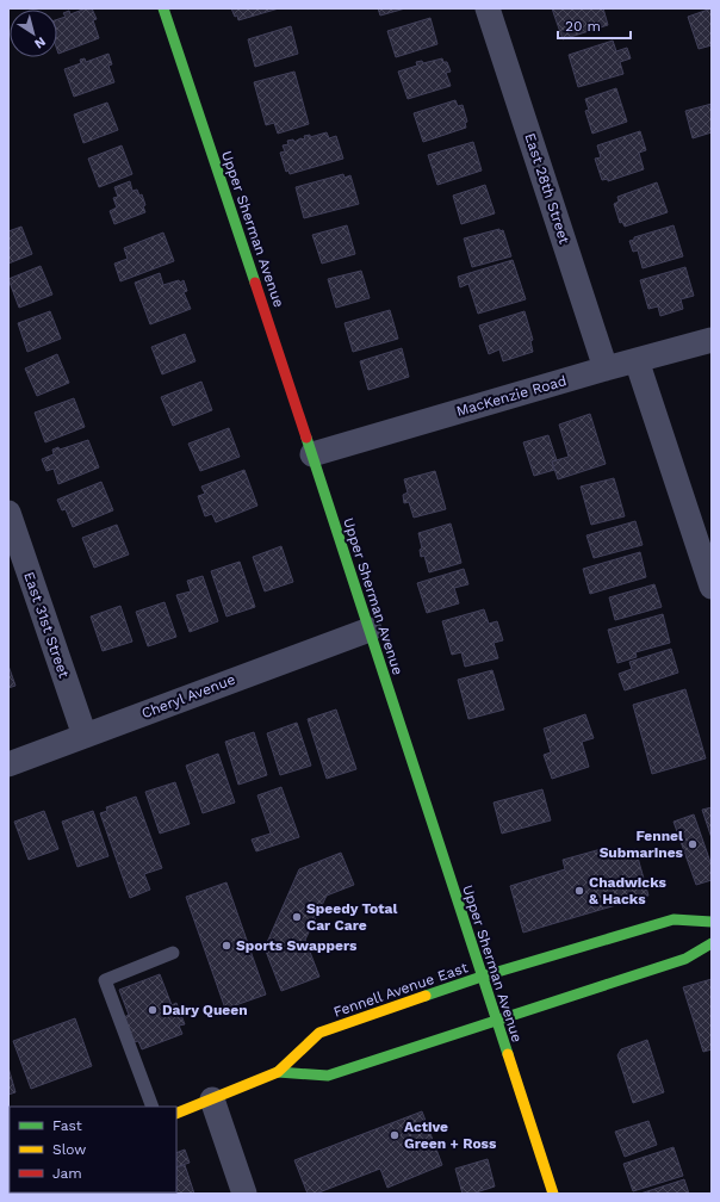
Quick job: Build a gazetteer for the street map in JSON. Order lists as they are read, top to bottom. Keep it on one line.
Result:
{"streets":{"main road":["Upper Sherman Avenue","Fennell Avenue East"],"street":["East 28th Street","MacKenzie Road","East 31st Street","Cheryl Avenue"]},"crossings":[["East 28th Street","MacKenzie Road"],["Upper Sherman Avenue","MacKenzie Road"],["Upper Sherman Avenue","Cheryl Avenue"],["Upper Sherman Avenue","Fennell Avenue East"],["East 31st Street","Cheryl Avenue"]],"places":["Fennel Submarines","Chadwicks & Hacks","Speedy Total Car Care","Sports Swappers","Dairy Queen","Active Green + Ross"],"legend":["Fast","Slow","Jam"],"scale_bar":"20 m","north":"bottom right"}
